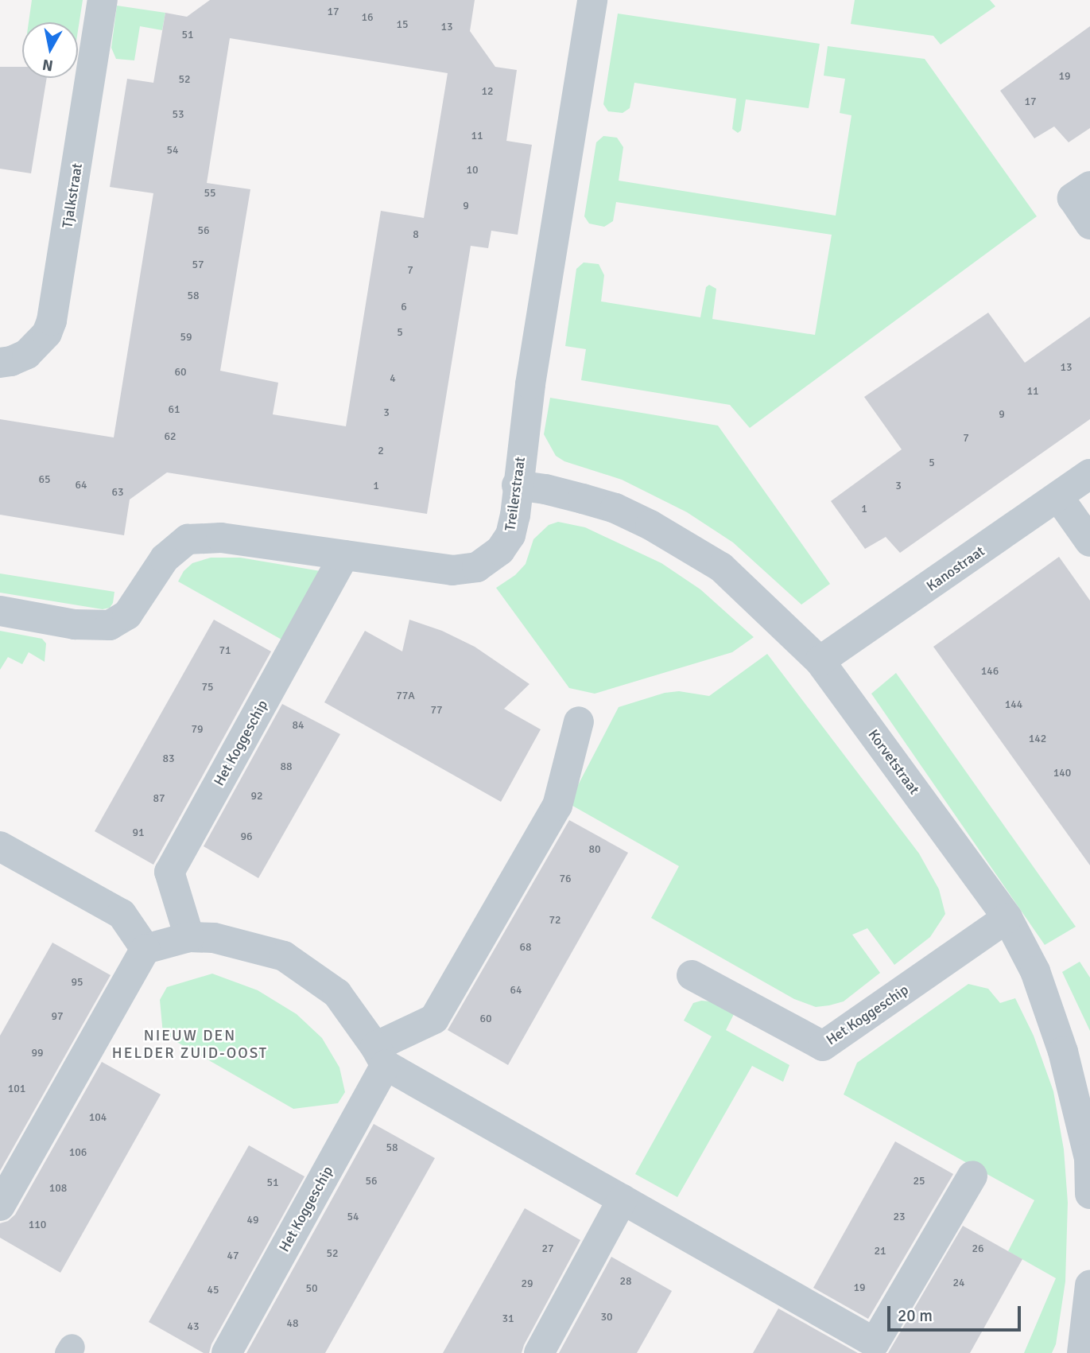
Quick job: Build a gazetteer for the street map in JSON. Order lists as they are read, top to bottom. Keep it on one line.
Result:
{"streets":{"street":["Tjalkstraat","Treilerstraat","Kanostraat","Het Koggeschip","Korvetstraat"]},"crossings":[["Treilerstraat","Het Koggeschip"],["Treilerstraat","Korvetstraat"],["Kanostraat","Korvetstraat"],["Het Koggeschip","Korvetstraat"]],"districts":["NIEUW DEN HELDER ZUID-OOST"],"house_numbers":["17","16","15","13","51","19","52","12","17","53","11","54","10","55","9","56","8","57","7","58","6","5","59","13","60","4","11","61","3","9","62","7","2","5","65","64","1","3","63","1","71","146","75","77A","144","77","84","79","142","83","88","140","92","87","91","96","80","76","72","68","95","64","97","60","99","101","104","58","106","56","25","51","108","54","23","49","110","27","26","21","52","47","28","24","29","19","50","45","30","31","48","43"],"scale_bar":"20 m","north":"bottom"}
